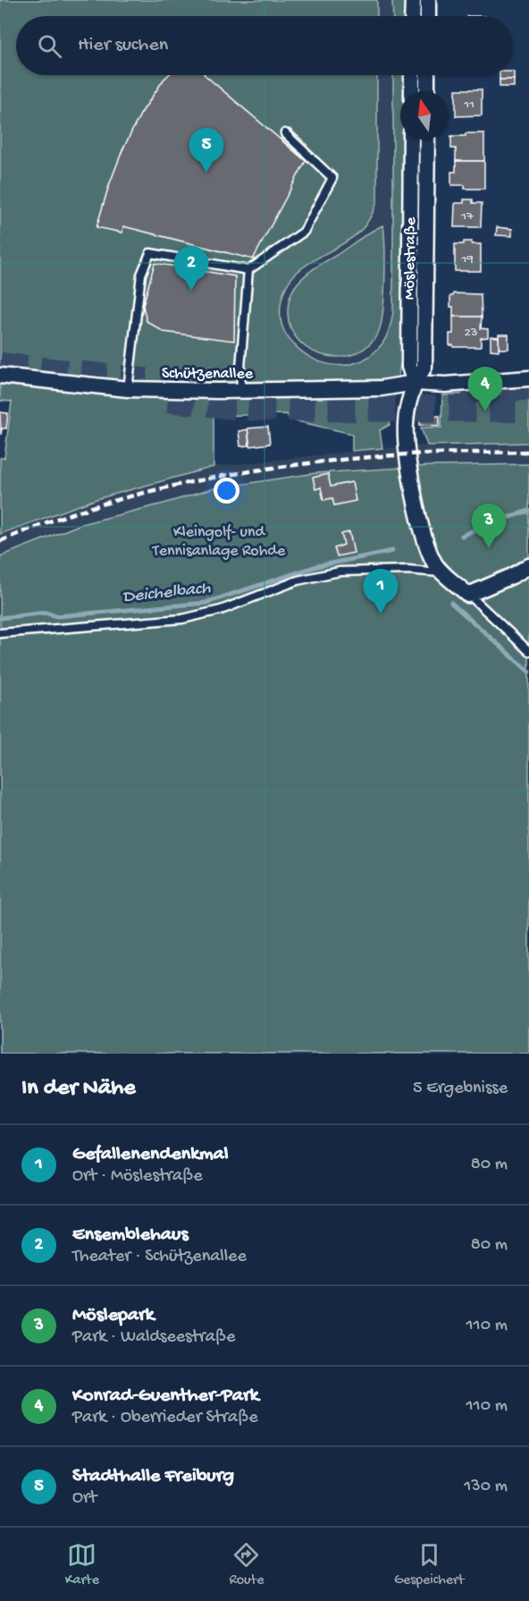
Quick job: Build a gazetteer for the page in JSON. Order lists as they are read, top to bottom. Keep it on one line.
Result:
{"streets":{"street":["Möslestraße","Schützenallee"]},"crossings":[["Möslestraße","Schützenallee"]],"water":["Deichelbach"],"parks":["Kleingolf- und Tennisanlage Rohde"],"house_numbers":["11","17","19","23"],"north":"top","page":{"search":"Hier suchen","pins":["5","2","4","3","1"],"heading":["In der Nähe","5 Ergebnisse"],"list":[{"mark":"1","name":"Gefallenendenkmal","note":"Ort · Möslestraße","value":"80 m"},{"mark":"2","name":"Ensemblehaus","note":"Theater · Schützenallee","value":"80 m"},{"mark":"3","name":"Möslepark","note":"Park · Waldseestraße","value":"110 m"},{"mark":"4","name":"Konrad-Guenther-Park","note":"Park · Oberrieder Straße","value":"110 m"},{"mark":"5","name":"Stadthalle Freiburg","note":"Ort","value":"130 m"}],"nav":["Karte","Route","Gespeichert"]}}
